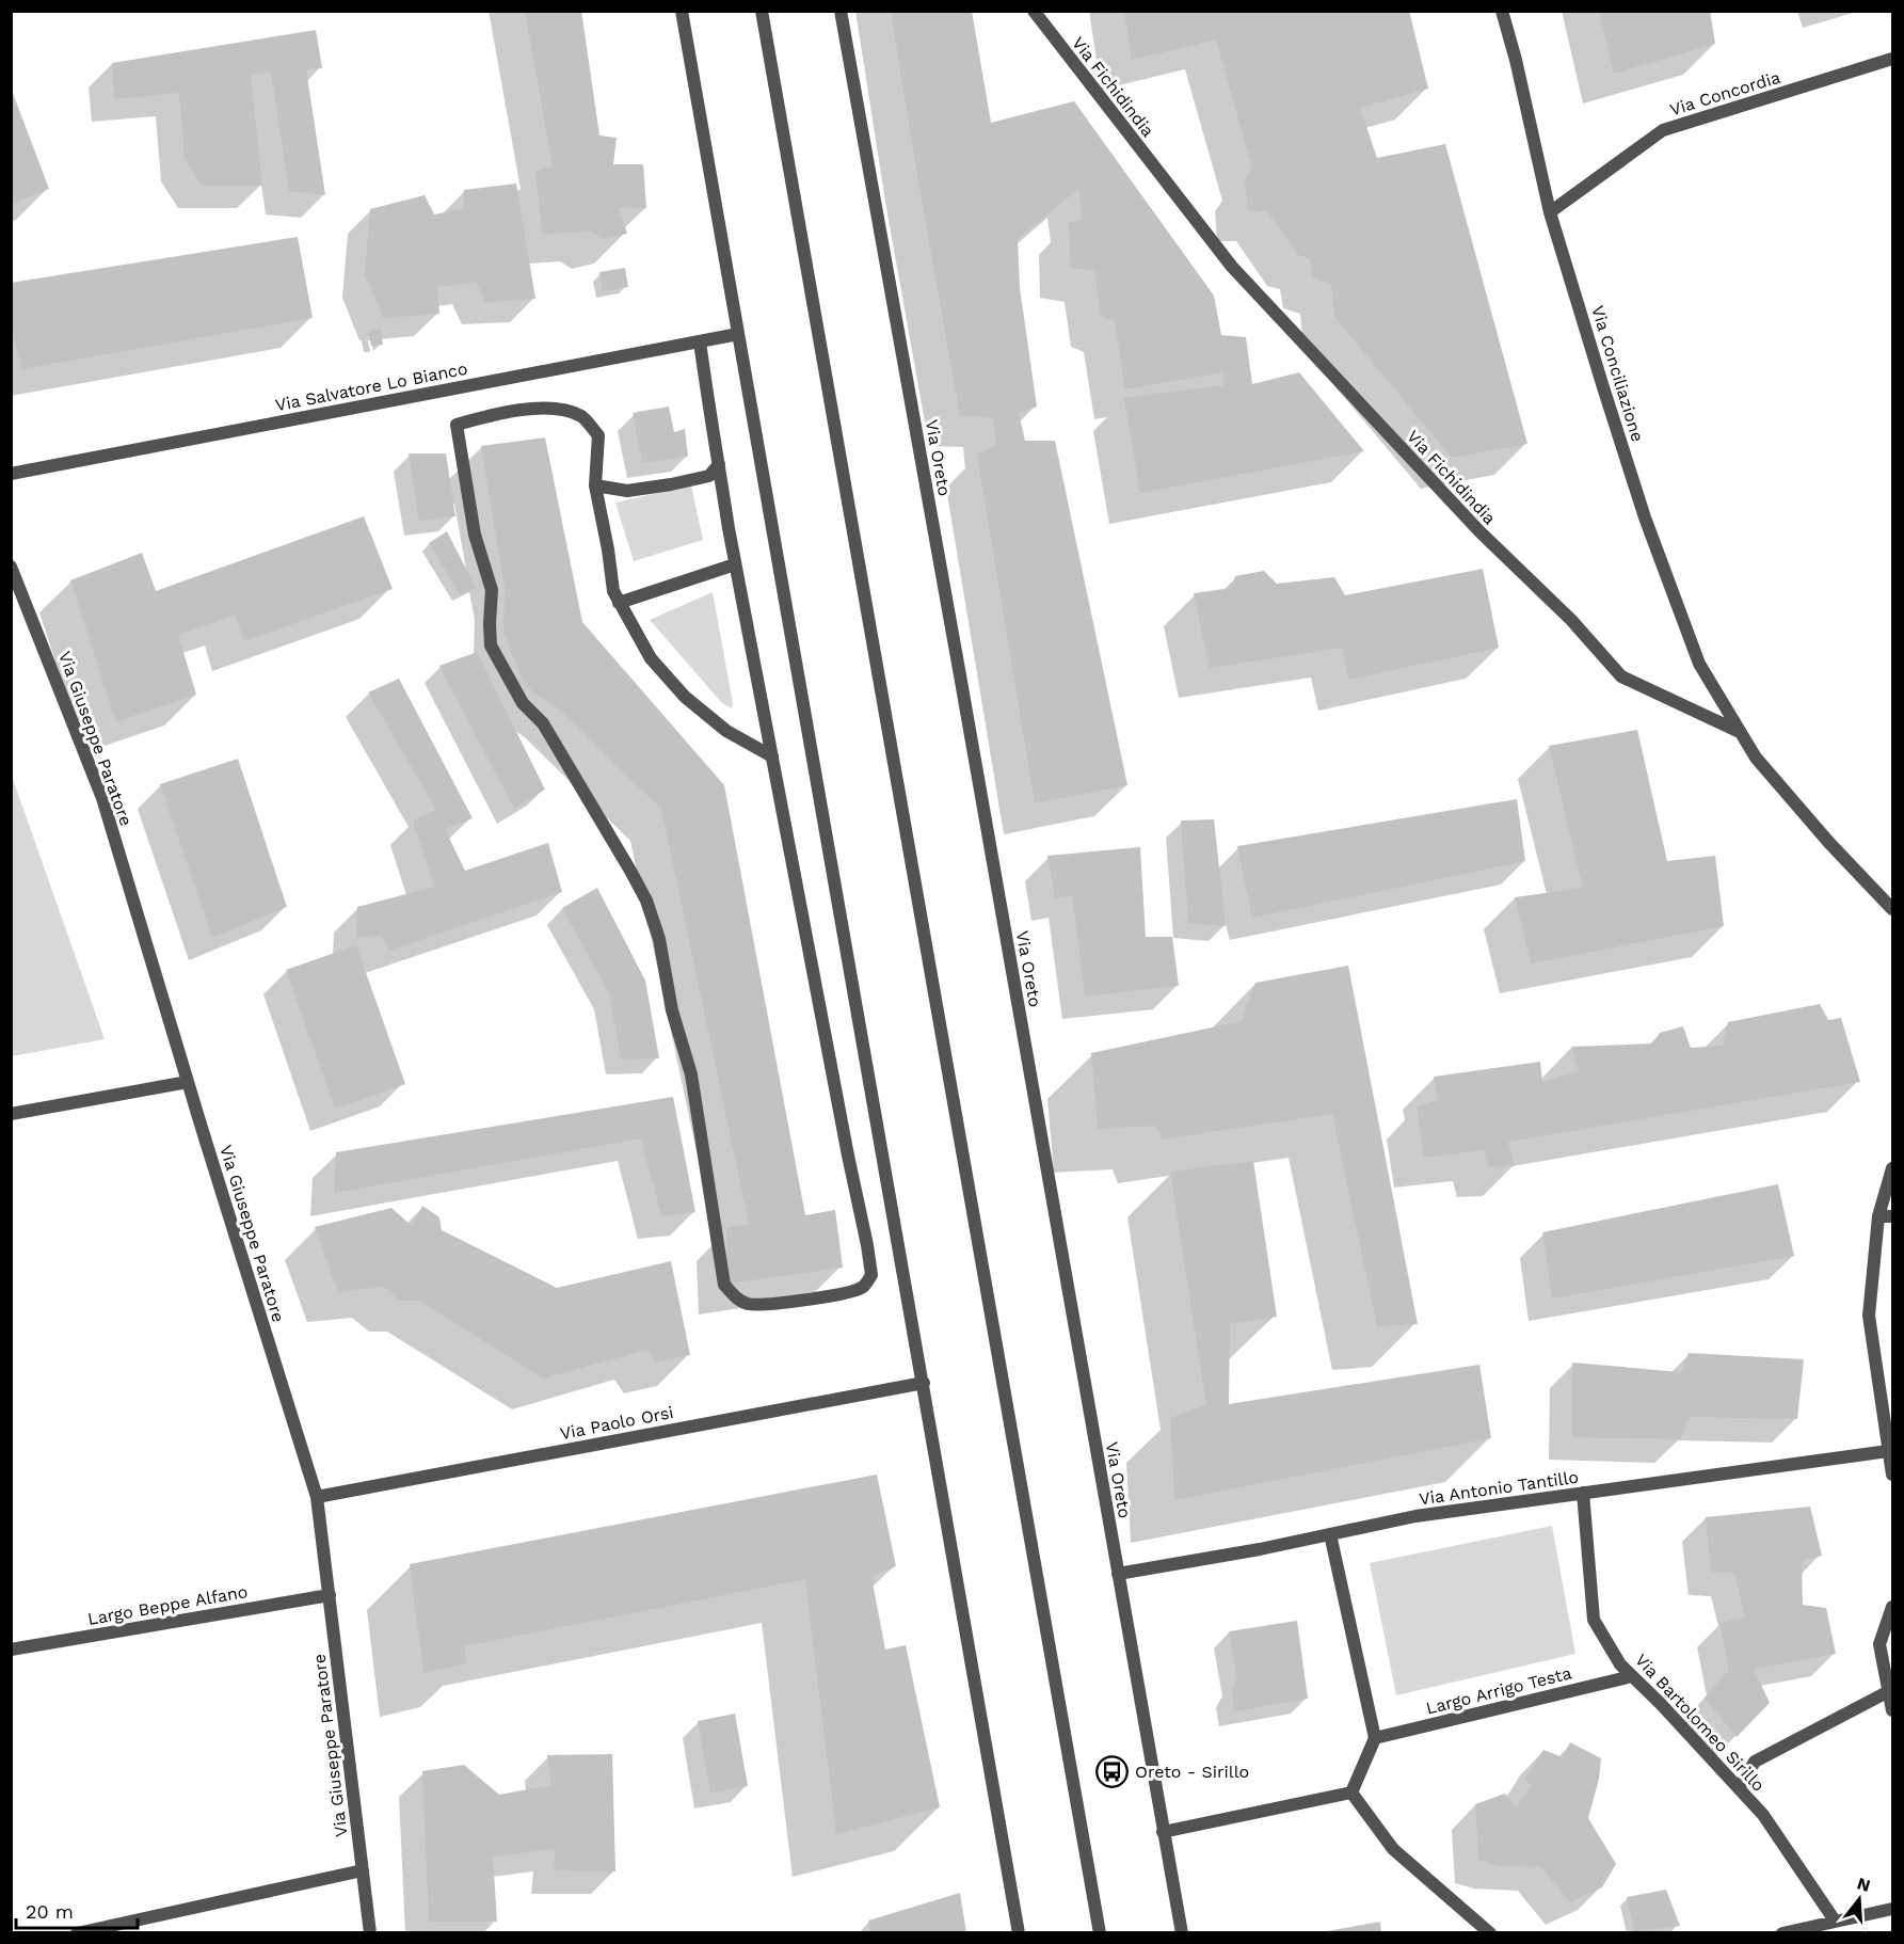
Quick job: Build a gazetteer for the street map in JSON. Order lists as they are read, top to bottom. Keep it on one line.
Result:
{"streets":{"street":["Via Fichidindia","Via Concordia","Via Conciliazione","Via Salvatore Lo Bianco","Via Oreto","Via Giuseppe Paratore","Via Paolo Orsi","Via Antonio Tantillo","Largo Beppe Alfano","Largo Arrigo Testa","Via Bartolomeo Sirillo"]},"crossings":[["Via Fichidindia","Via Conciliazione"],["Via Concordia","Via Conciliazione"],["Via Oreto","Via Antonio Tantillo"],["Via Giuseppe Paratore","Via Paolo Orsi"],["Via Giuseppe Paratore","Largo Beppe Alfano"],["Via Antonio Tantillo","Via Bartolomeo Sirillo"],["Largo Arrigo Testa","Via Bartolomeo Sirillo"]],"places":{"bus stop":["Oreto - Sirillo"]},"scale_bar":"20 m","north":"top"}
